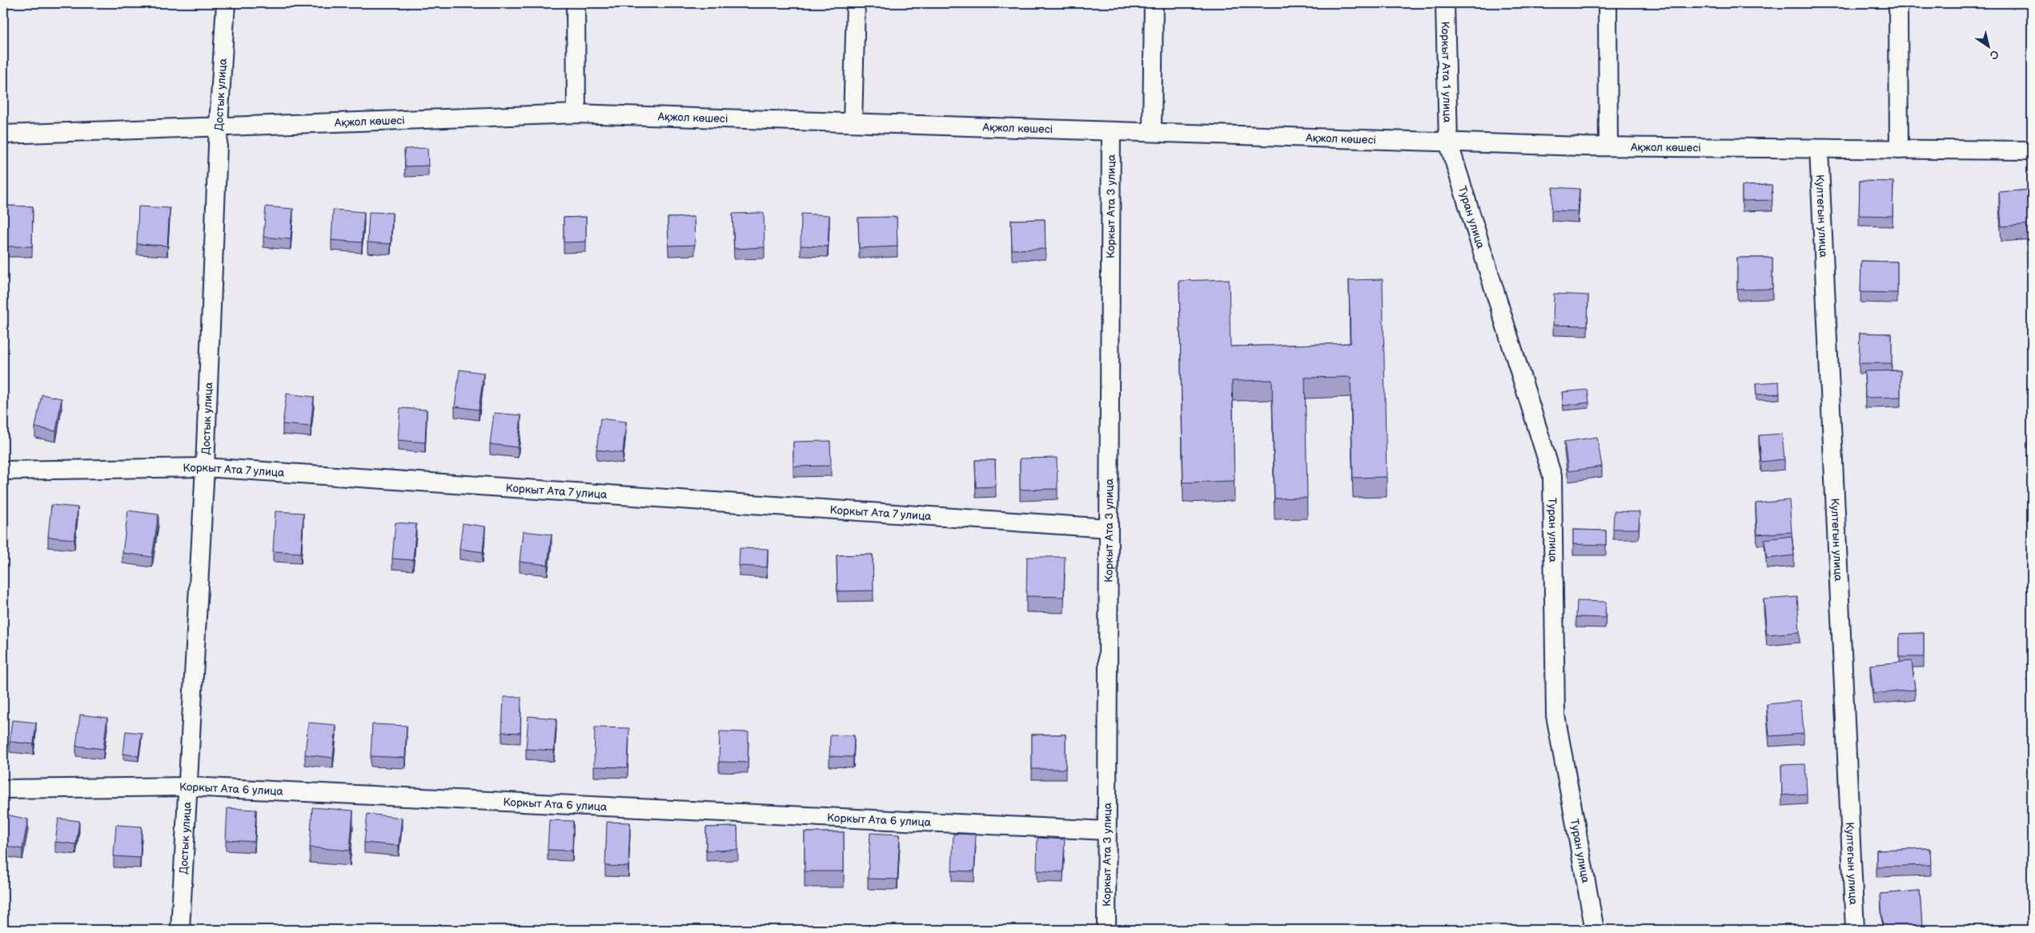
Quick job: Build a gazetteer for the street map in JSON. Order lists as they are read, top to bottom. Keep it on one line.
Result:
{"streets":{"street":["Коркыт Ата 1 улица","Достык улица","Ақжол көшесі","Коркыт Ата 3 улица","Култегын улица","Туран улица","Коркыт Ата 7 улица","Коркыт Ата 6 улица"]},"crossings":[["Коркыт Ата 1 улица","Ақжол көшесі"],["Коркыт Ата 1 улица","Туран улица"],["Достык улица","Ақжол көшесі"],["Достык улица","Коркыт Ата 7 улица"],["Достык улица","Коркыт Ата 6 улица"],["Ақжол көшесі","Коркыт Ата 3 улица"],["Ақжол көшесі","Култегын улица"],["Ақжол көшесі","Туран улица"],["Коркыт Ата 3 улица","Коркыт Ата 7 улица"],["Коркыт Ата 3 улица","Коркыт Ата 6 улица"]],"north":"bottom right"}
